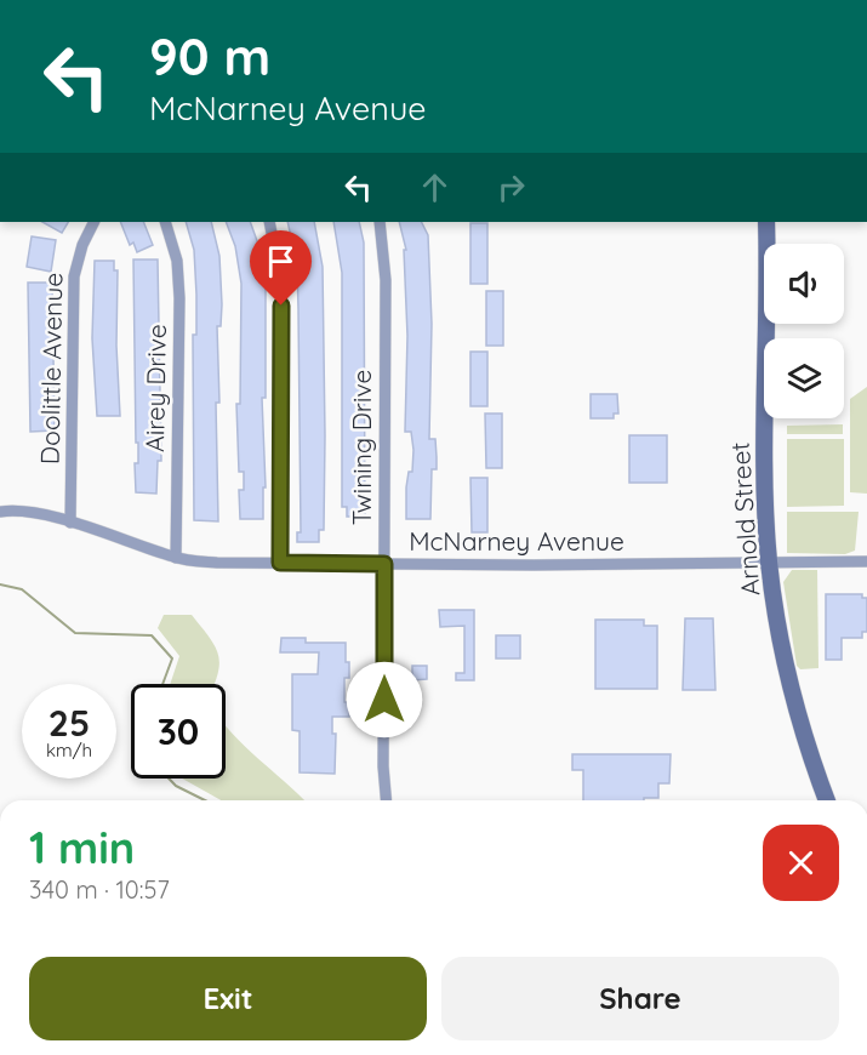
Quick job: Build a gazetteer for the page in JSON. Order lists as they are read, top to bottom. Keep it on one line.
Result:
{"streets":{"main road":["Arnold Street"],"street":["Doolittle Avenue","Airey Drive","Twining Drive","McNarney Avenue"]},"crossings":[["Doolittle Avenue","McNarney Avenue"],["Airey Drive","McNarney Avenue"],["Twining Drive","McNarney Avenue"],["Arnold Street","McNarney Avenue"]],"page":{"turn":["90 m","McNarney Avenue"],"speed":"25 km/h","limit":"30","heading":["1 min","340 m · 10:57"],"buttons":["Exit","Share"]}}
